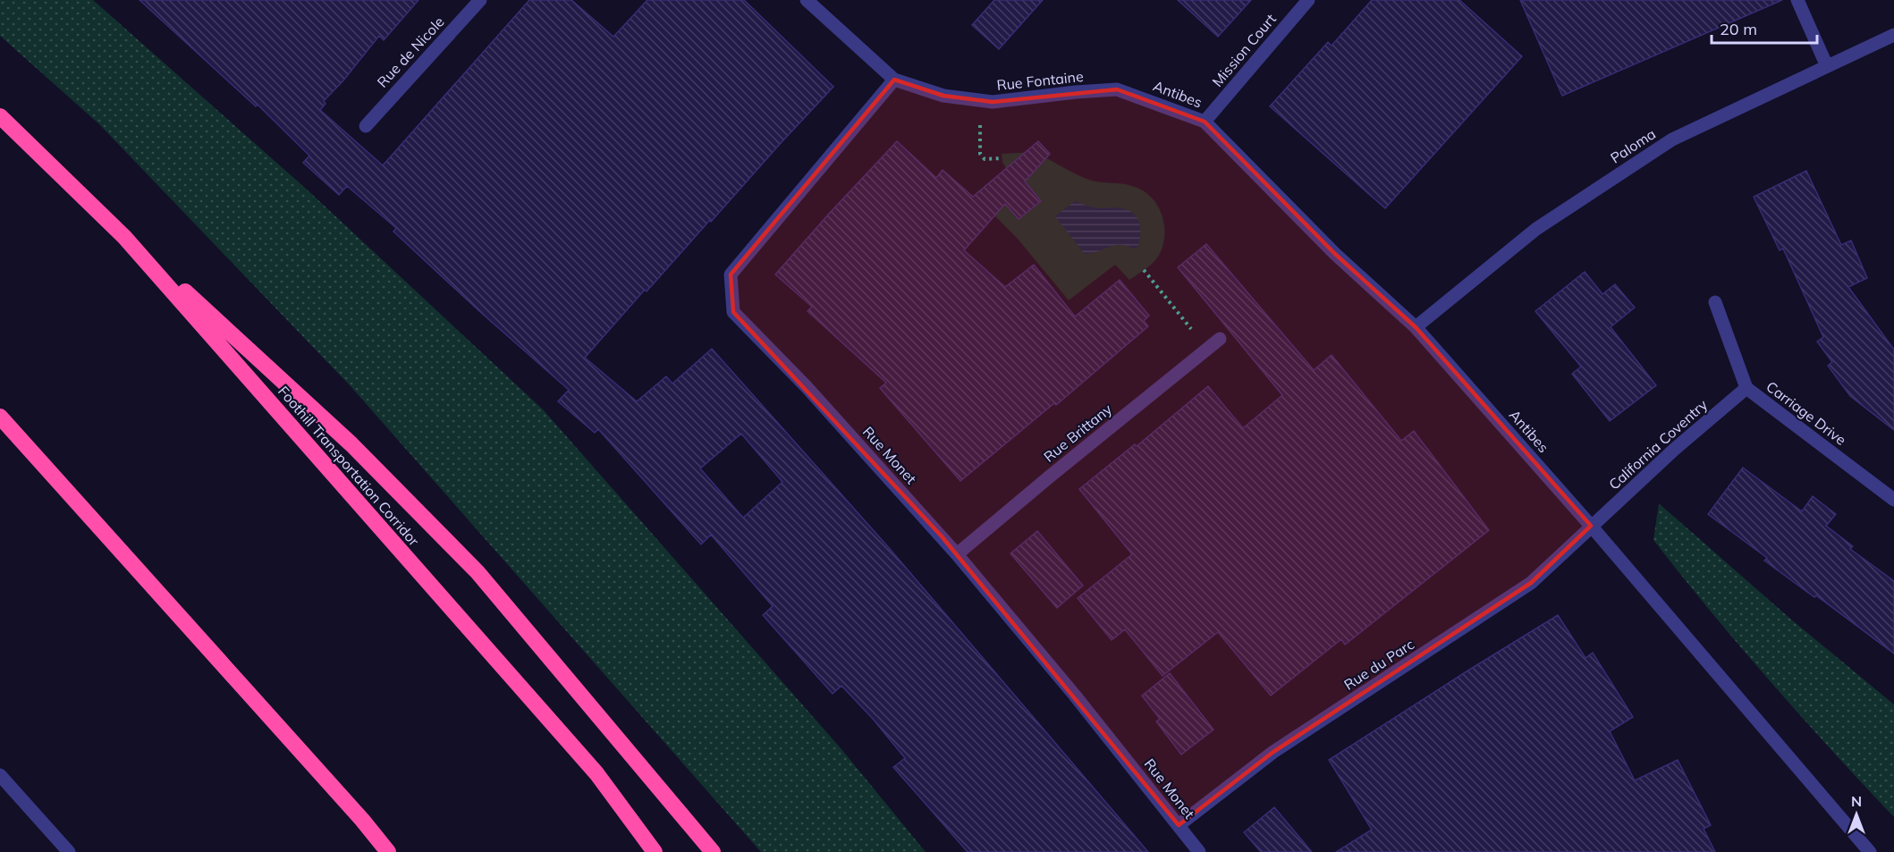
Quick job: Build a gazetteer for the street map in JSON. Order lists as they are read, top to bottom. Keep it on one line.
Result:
{"streets":{"highway":["Foothill Transportation Corridor"],"street":["Mission Court","Rue de Nicole","Rue Fontaine","Antibes","Paloma","Carriage Drive","Rue Brittany","California Coventry","Rue Monet","Rue du Parc"]},"crossings":[["Mission Court","Antibes"],["Rue Fontaine","Antibes"],["Rue Fontaine","Rue Monet"],["Antibes","Paloma"],["Antibes","California Coventry"],["Antibes","Rue du Parc"],["Carriage Drive","California Coventry"],["Rue Brittany","Rue Monet"],["California Coventry","Rue du Parc"],["Rue Monet","Rue du Parc"]],"scale_bar":"20 m","north":"top"}
